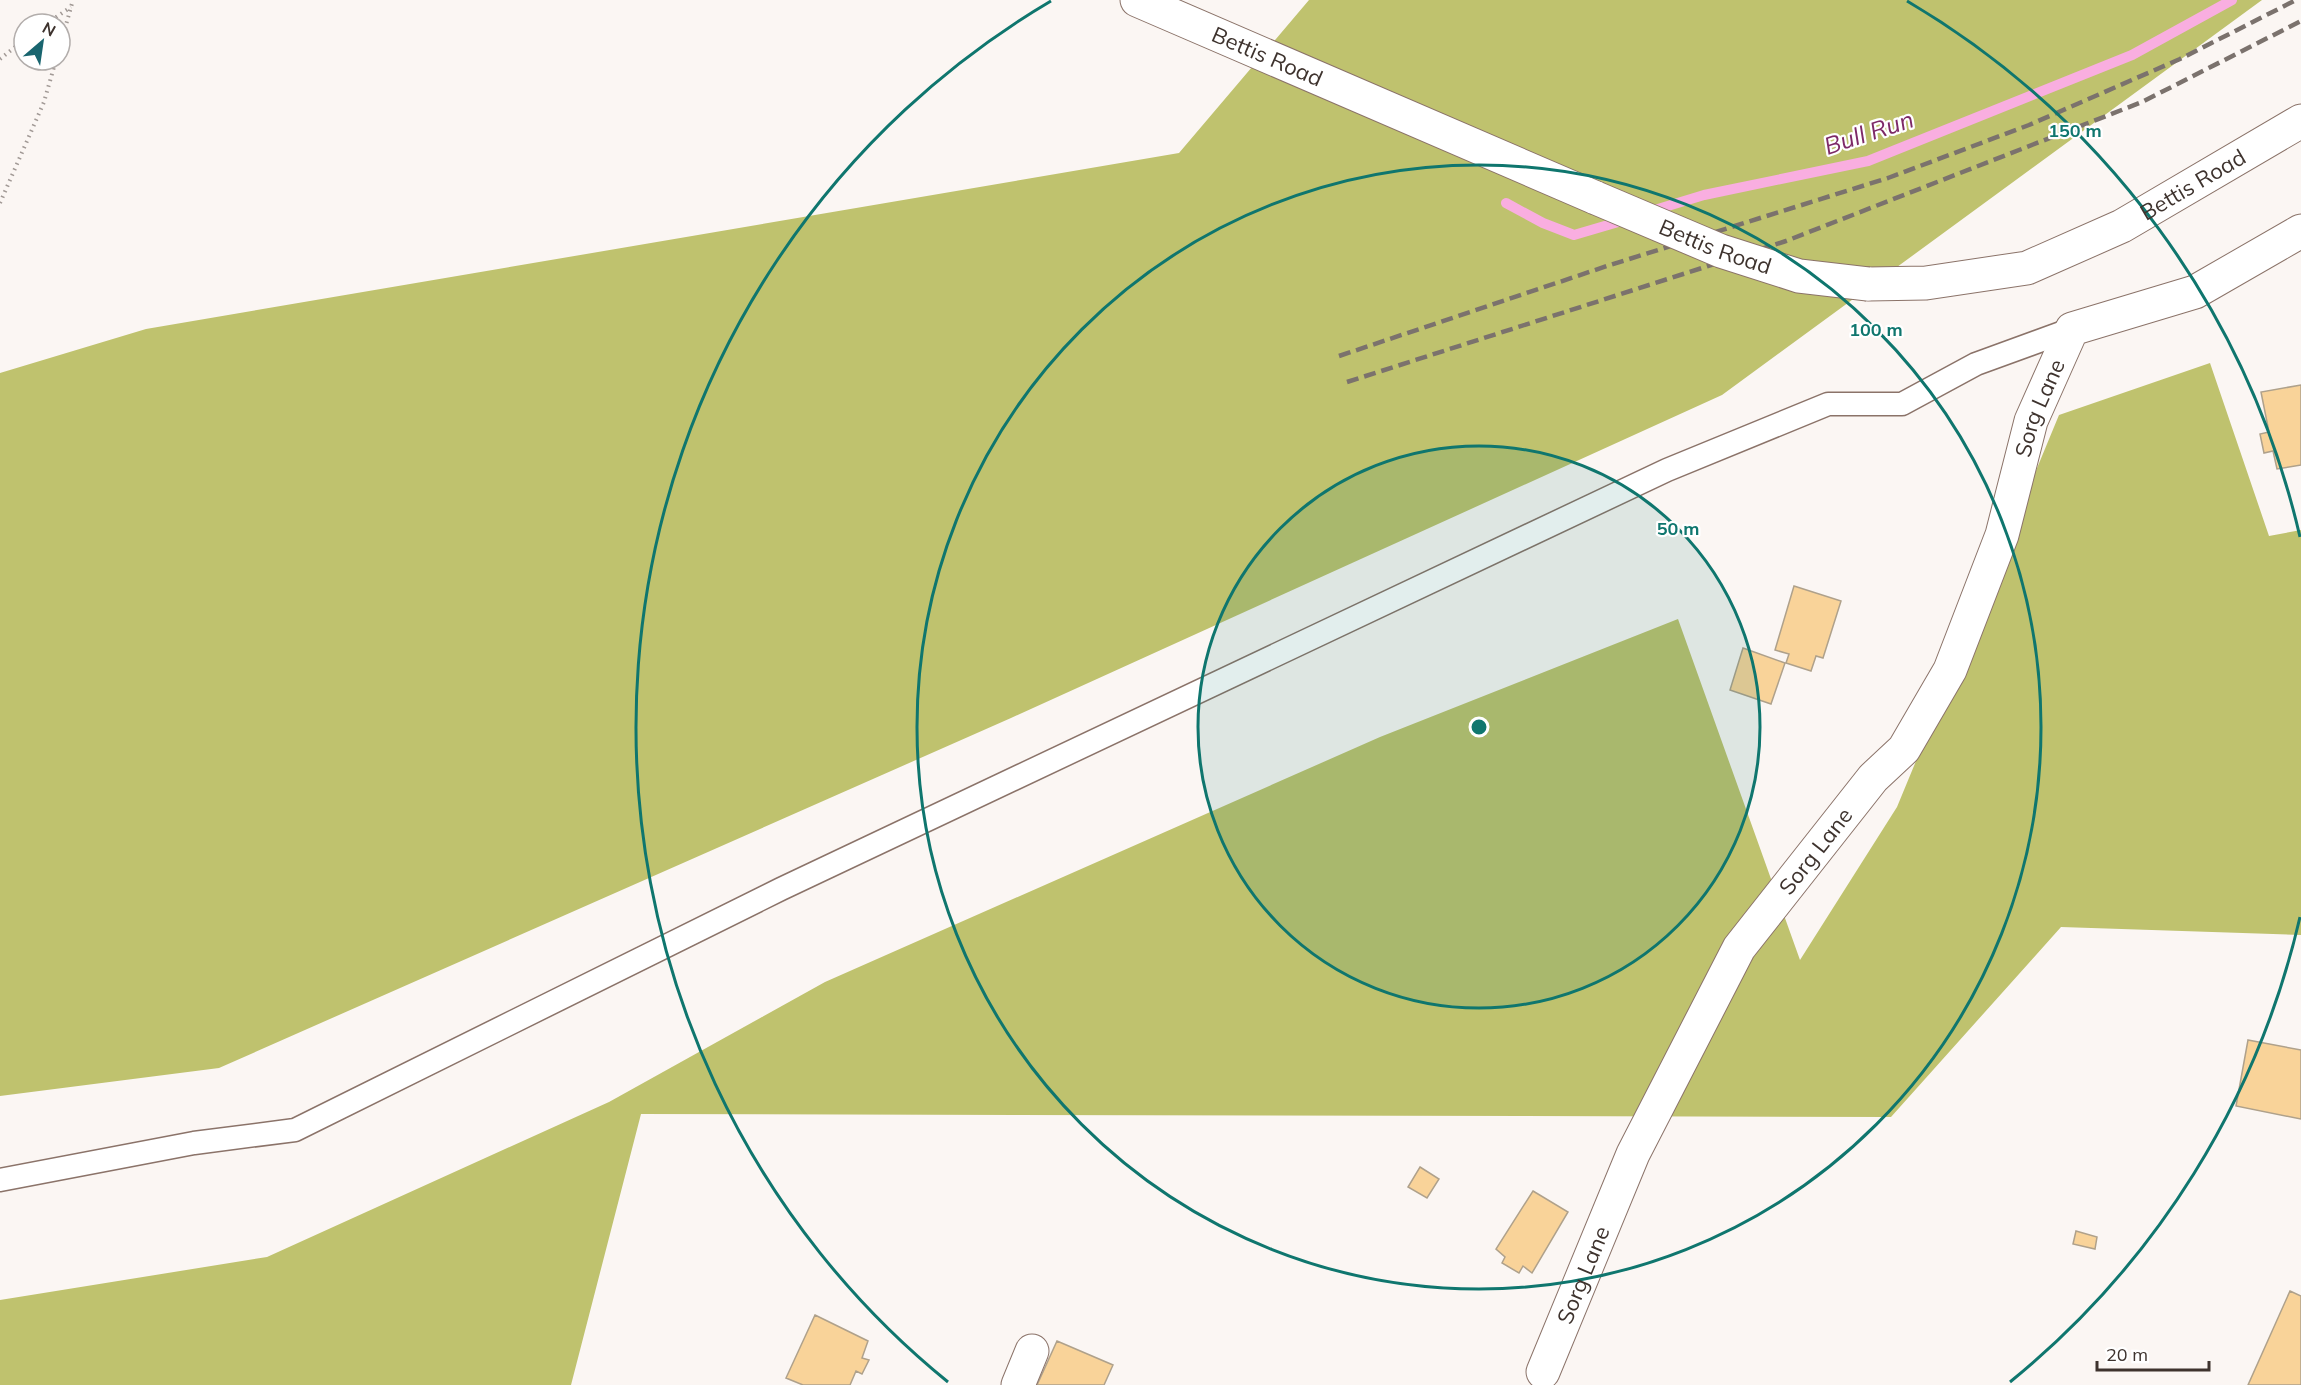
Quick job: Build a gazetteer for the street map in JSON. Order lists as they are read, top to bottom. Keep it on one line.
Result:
{"streets":{"street":["Bettis Road","Sorg Lane"]},"water":["Bull Run"],"scale_bar":"20 m","north":"top right","rings":["150 m","100 m","50 m"]}
